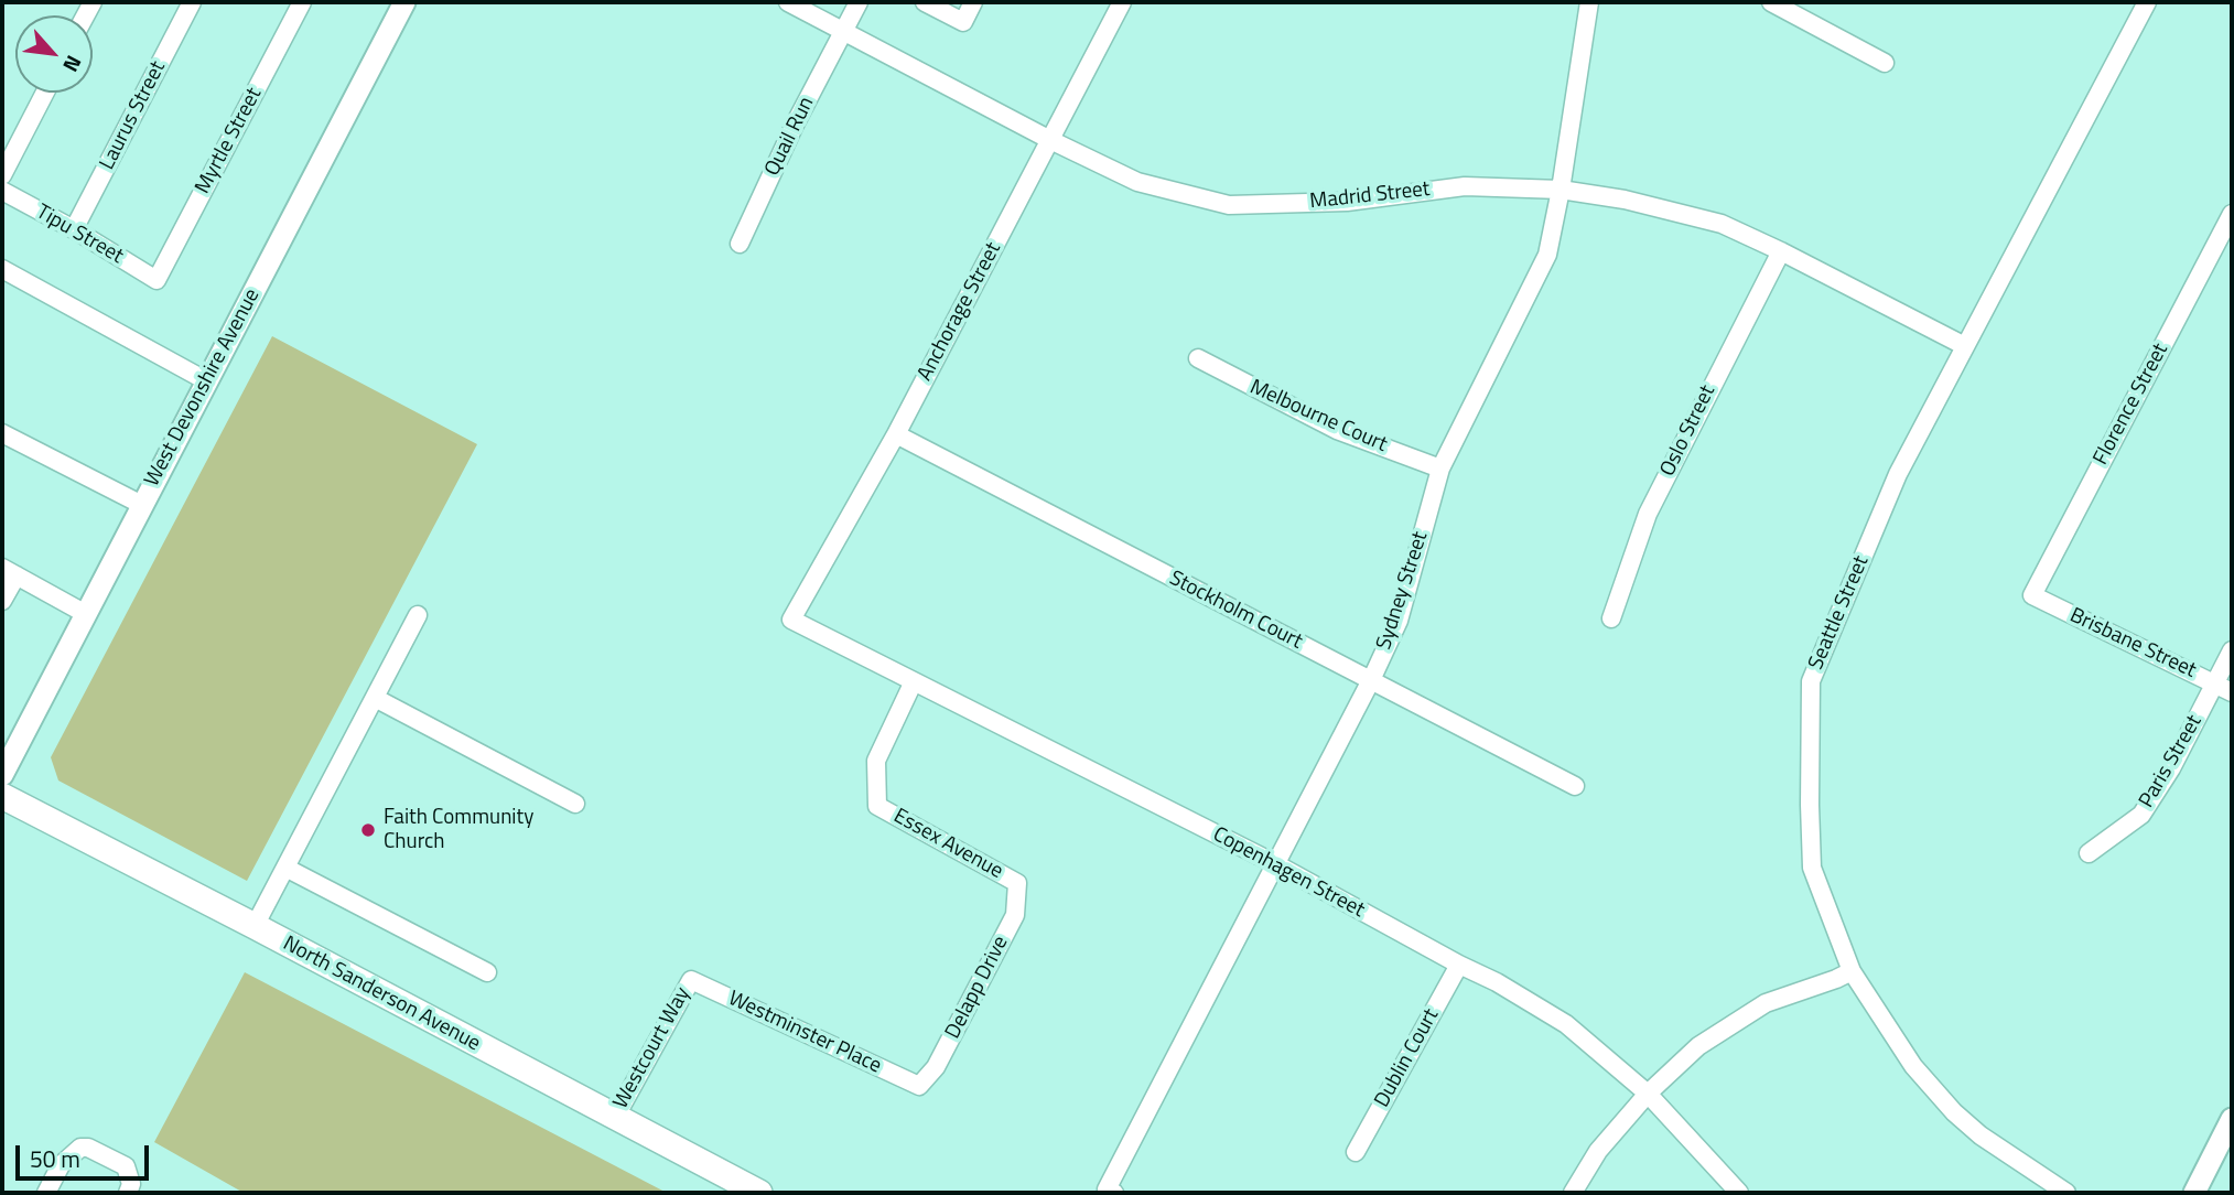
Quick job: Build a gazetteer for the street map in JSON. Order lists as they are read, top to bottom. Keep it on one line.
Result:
{"streets":{"highway":["North Sanderson Avenue"],"main road":["West Devonshire Avenue"],"street":["Laurus Street","Quail Run","Myrtle Street","Madrid Street","Tipu Street","Anchorage Street","Florence Street","Melbourne Court","Oslo Street","Sydney Street","Stockholm Court","Seattle Street","Brisbane Street","Paris Street","Essex Avenue","Copenhagen Street","Delapp Drive","Westminster Place","Westcourt Way","Dublin Court"]},"crossings":[["Laurus Street","Tipu Street"],["Quail Run","Madrid Street"],["Myrtle Street","Tipu Street"],["Madrid Street","Anchorage Street"],["Madrid Street","Oslo Street"],["Madrid Street","Sydney Street"],["Madrid Street","Seattle Street"],["Anchorage Street","Stockholm Court"],["Anchorage Street","Copenhagen Street"],["Florence Street","Brisbane Street"],["Melbourne Court","Sydney Street"],["Sydney Street","Stockholm Court"],["Sydney Street","Copenhagen Street"],["Brisbane Street","Paris Street"],["Essex Avenue","Copenhagen Street"],["Essex Avenue","Delapp Drive"],["Copenhagen Street","Dublin Court"],["Delapp Drive","Westminster Place"],["North Sanderson Avenue","Westcourt Way"],["Westminster Place","Westcourt Way"]],"places":["Faith Community Church"],"scale_bar":"50 m","north":"bottom right"}
